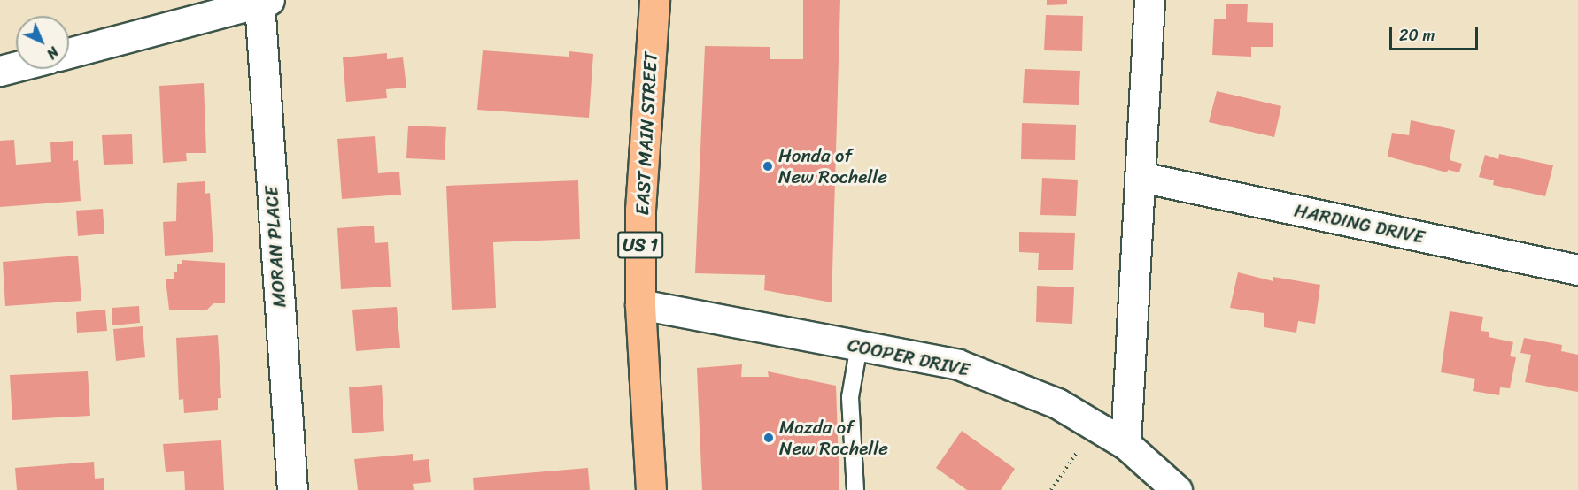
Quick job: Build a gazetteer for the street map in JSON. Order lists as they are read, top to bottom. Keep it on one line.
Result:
{"streets":{"main road":["EAST MAIN STREET","US 1"],"street":["HARDING DRIVE","MORAN PLACE","COOPER DRIVE"]},"crossings":[["EAST MAIN STREET","COOPER DRIVE"]],"places":["Honda of New Rochelle","Mazda of New Rochelle"],"scale_bar":"20 m","north":"bottom right"}
